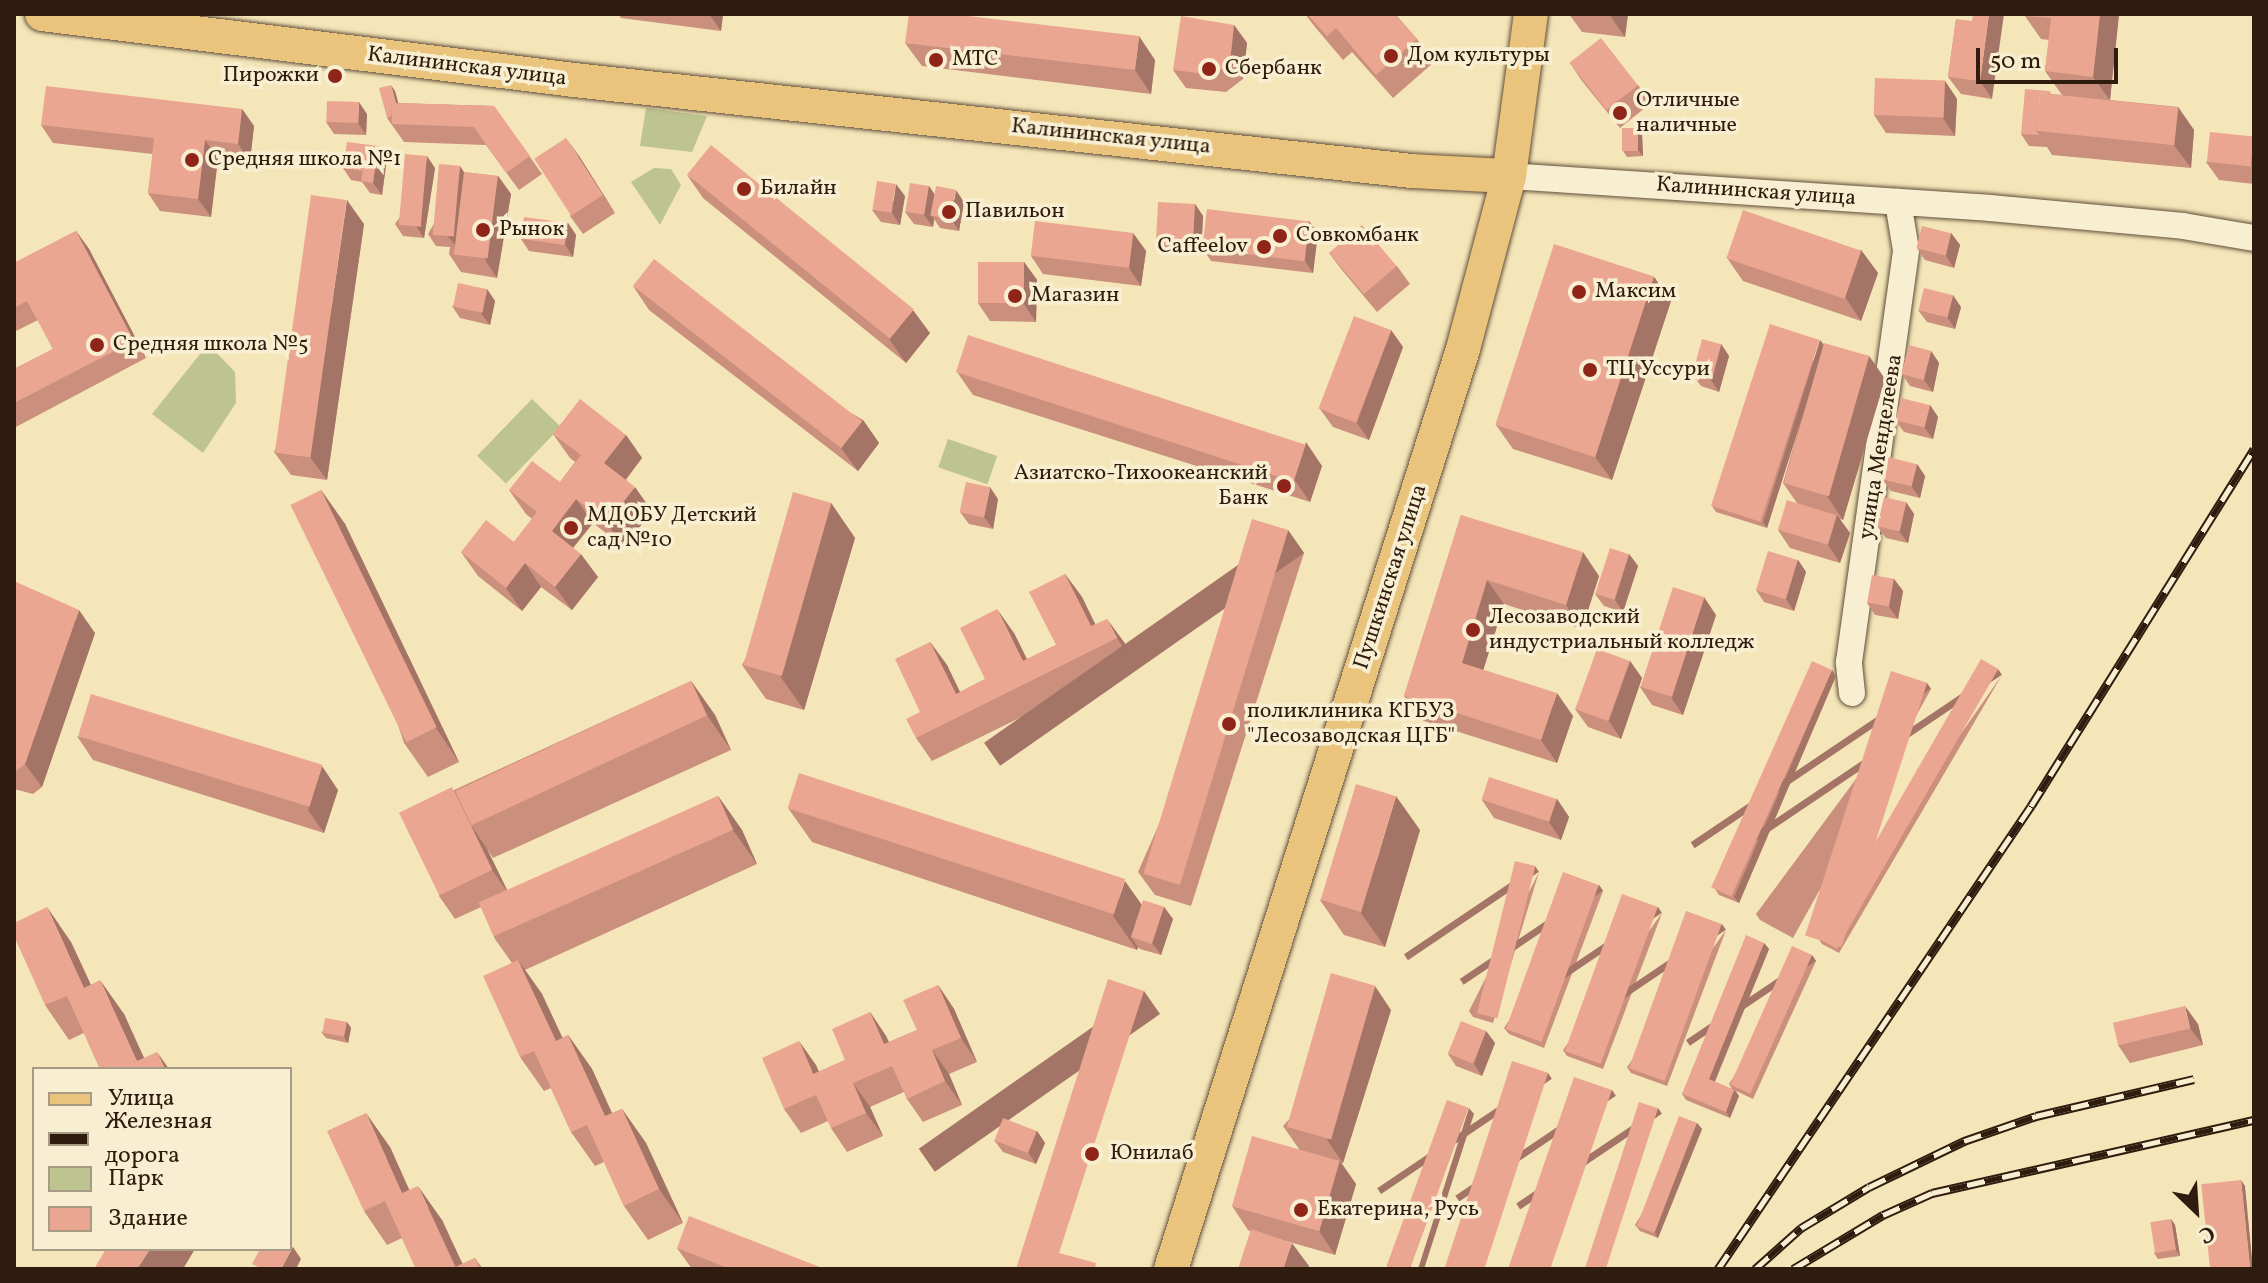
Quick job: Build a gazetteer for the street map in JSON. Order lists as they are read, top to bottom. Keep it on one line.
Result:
{"streets":{"main road":["Калининская улица","Пушкинская улица"],"street":["улица Менделеева"]},"crossings":[["Калининская улица","улица Менделеева"],["Калининская улица","Пушкинская улица"]],"places":["Дом культуры","МТС","Сбербанк","Пирожки","Отличные наличные","Средняя школа №1","Билайн","Павильон","Рынок","Совкомбанк","Caffeelov","Максим","Магазин","Средняя школа №5","ТЦ Уссури","Азиатско-Тихоокеанский Банк","МДОБУ Детский сад №10","Лесозаводский индустриальный колледж","поликлиника КГБУЗ \"Лесозаводская ЦГБ\"","Юнилаб","Екатерина, Русь"],"legend":["Улица","Железная дорога","Парк","Здание"],"scale_bar":"50 m","north":"bottom right"}
